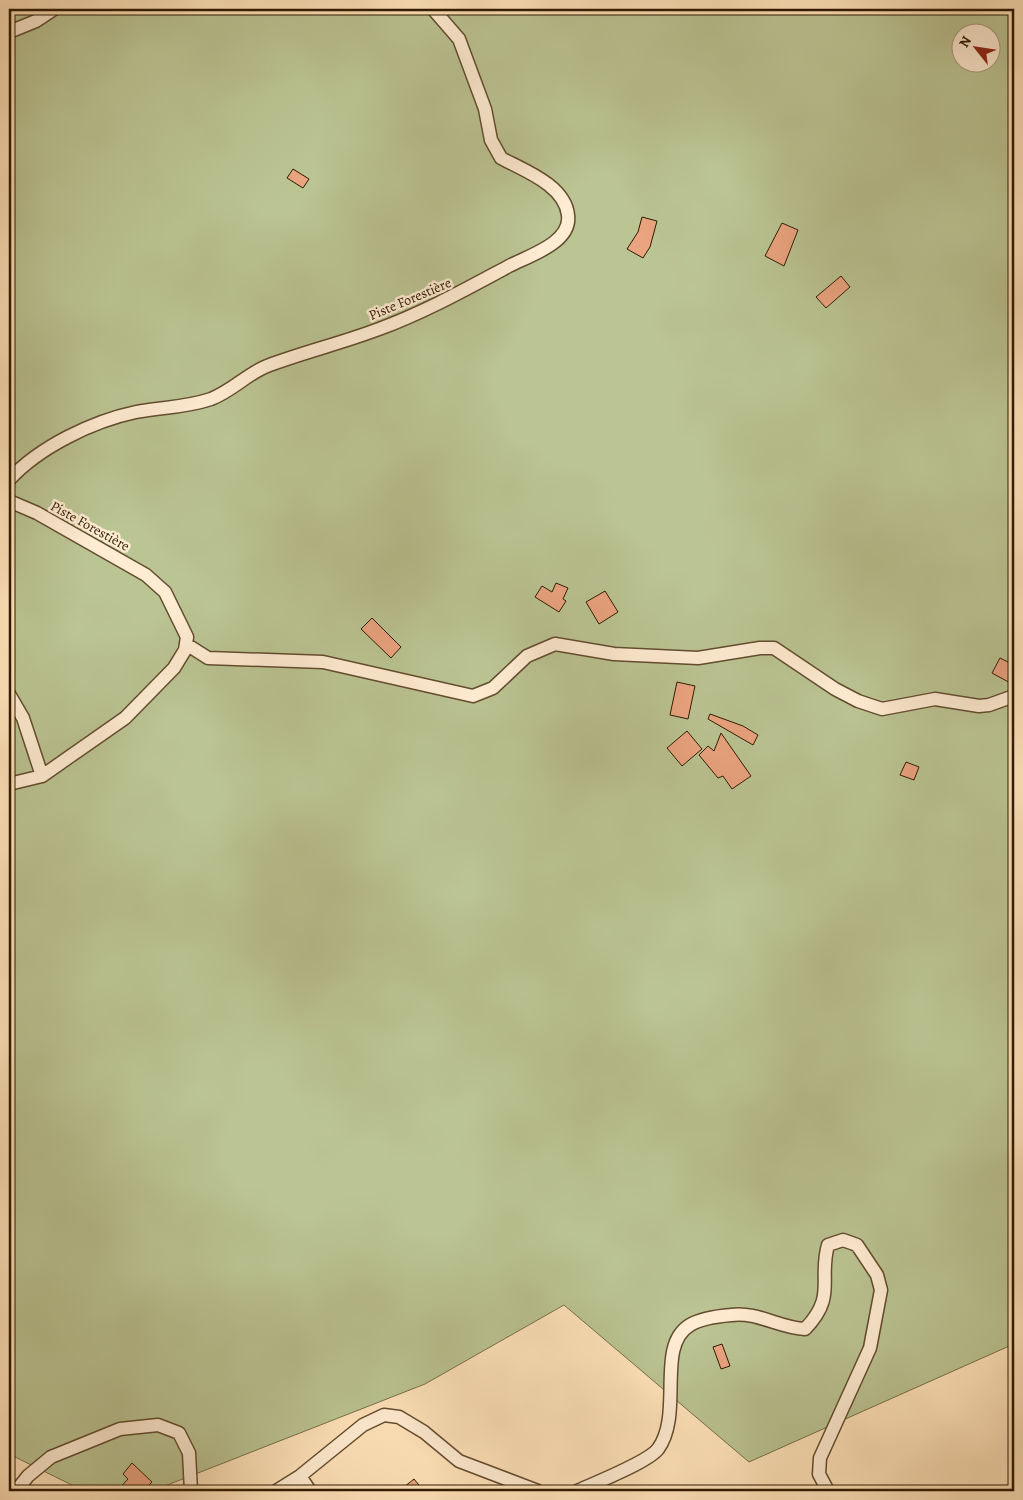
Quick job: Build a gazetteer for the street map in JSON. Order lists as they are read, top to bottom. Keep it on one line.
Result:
{"streets":{"street":["Piste Forestière"]},"north":"top left"}
